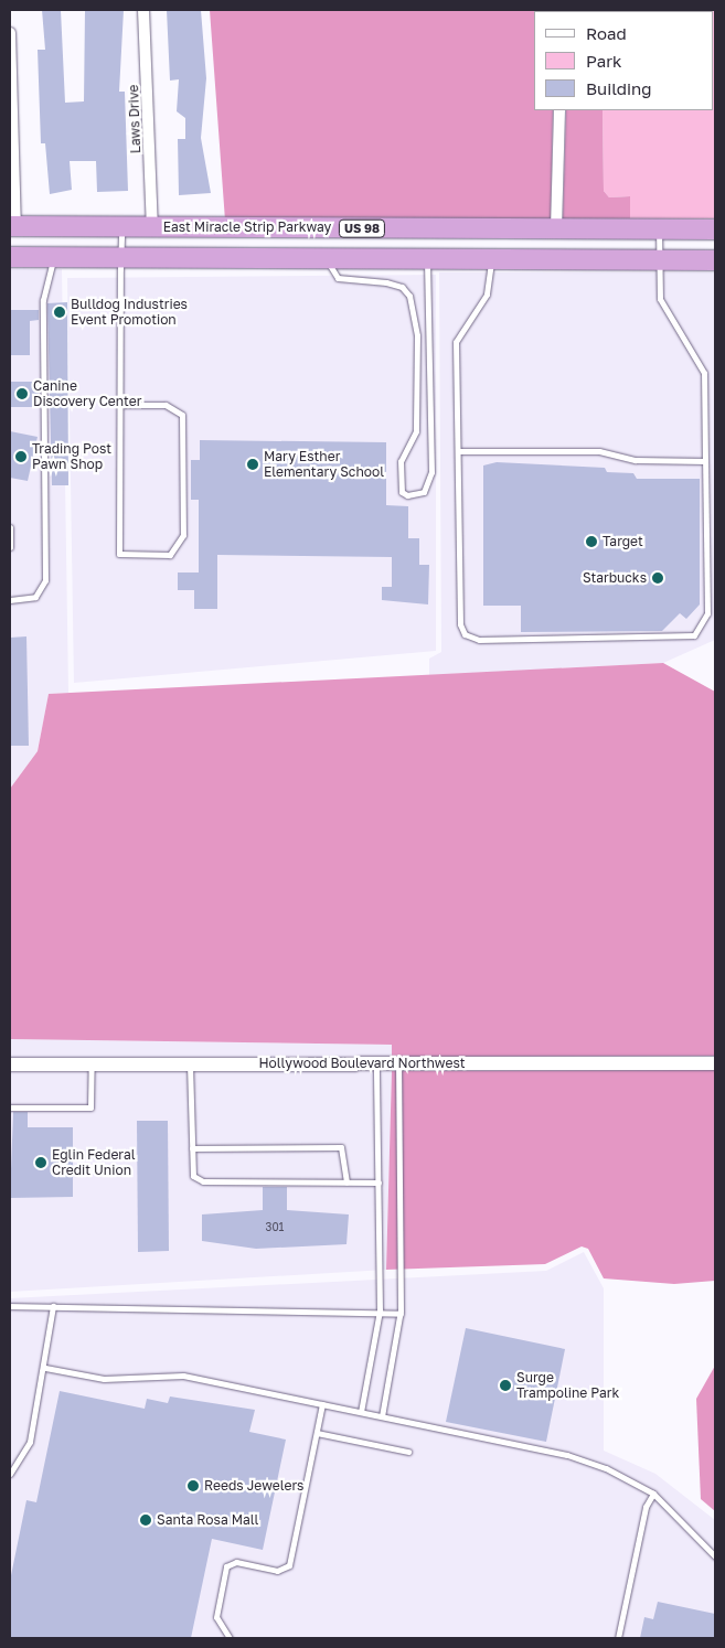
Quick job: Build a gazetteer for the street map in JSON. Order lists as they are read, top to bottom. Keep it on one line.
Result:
{"streets":{"highway":["East Miracle Strip Parkway","US 98"],"street":["Laws Drive","Hollywood Boulevard Northwest"]},"crossings":[["Laws Drive","East Miracle Strip Parkway"]],"places":["Bulldog Industries Event Promotion","Canine Discovery Center","Trading Post Pawn Shop","Mary Esther Elementary School","Target","Starbucks","Eglin Federal Credit Union","Surge Trampoline Park","Reeds Jewelers","Santa Rosa Mall"],"house_numbers":["301"],"legend":["Road","Park","Building"]}
